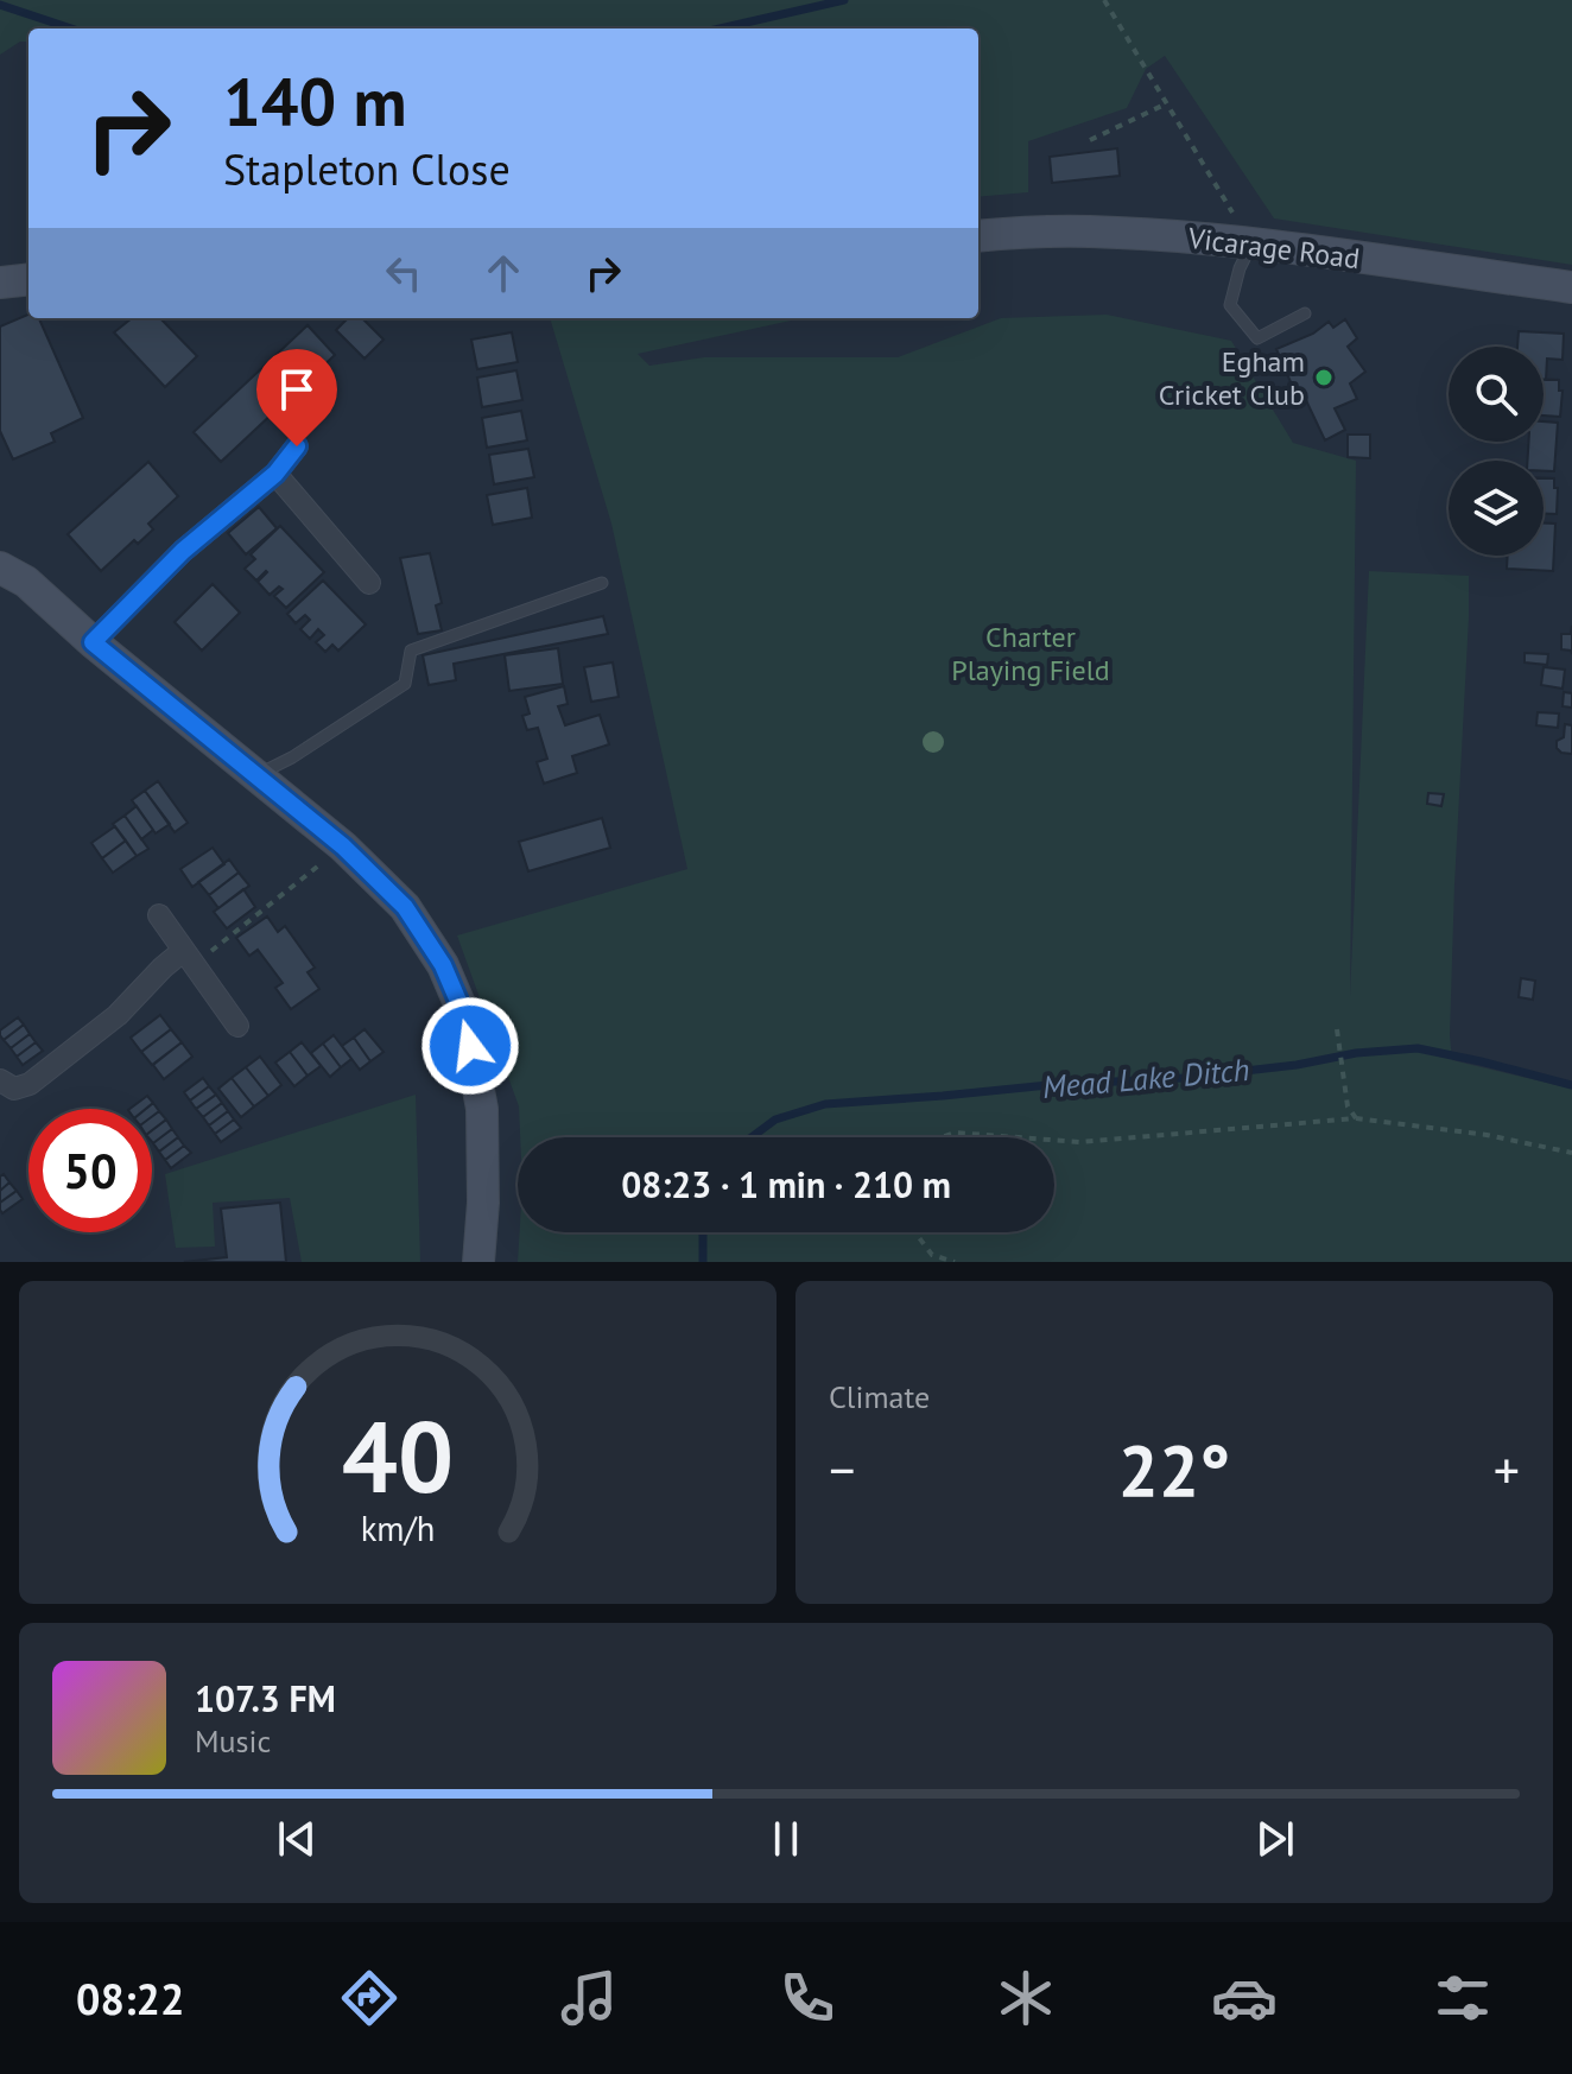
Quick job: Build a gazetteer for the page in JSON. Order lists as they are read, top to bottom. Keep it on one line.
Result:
{"streets":{"main road":["Vicarage Road"]},"water":["Mead Lake Ditch"],"parks":["Charter Playing Field"],"places":["Egham Cricket Club"],"page":{"turn":["140 m","Stapleton Close"],"limit":"50","trip":"08:23 · 1 min · 210 m","tile":"Climate","heat":["−","22°","+"],"song":["107.3 FM","Music"],"tabs":"08:22","gauge":["40","km/h"]}}
